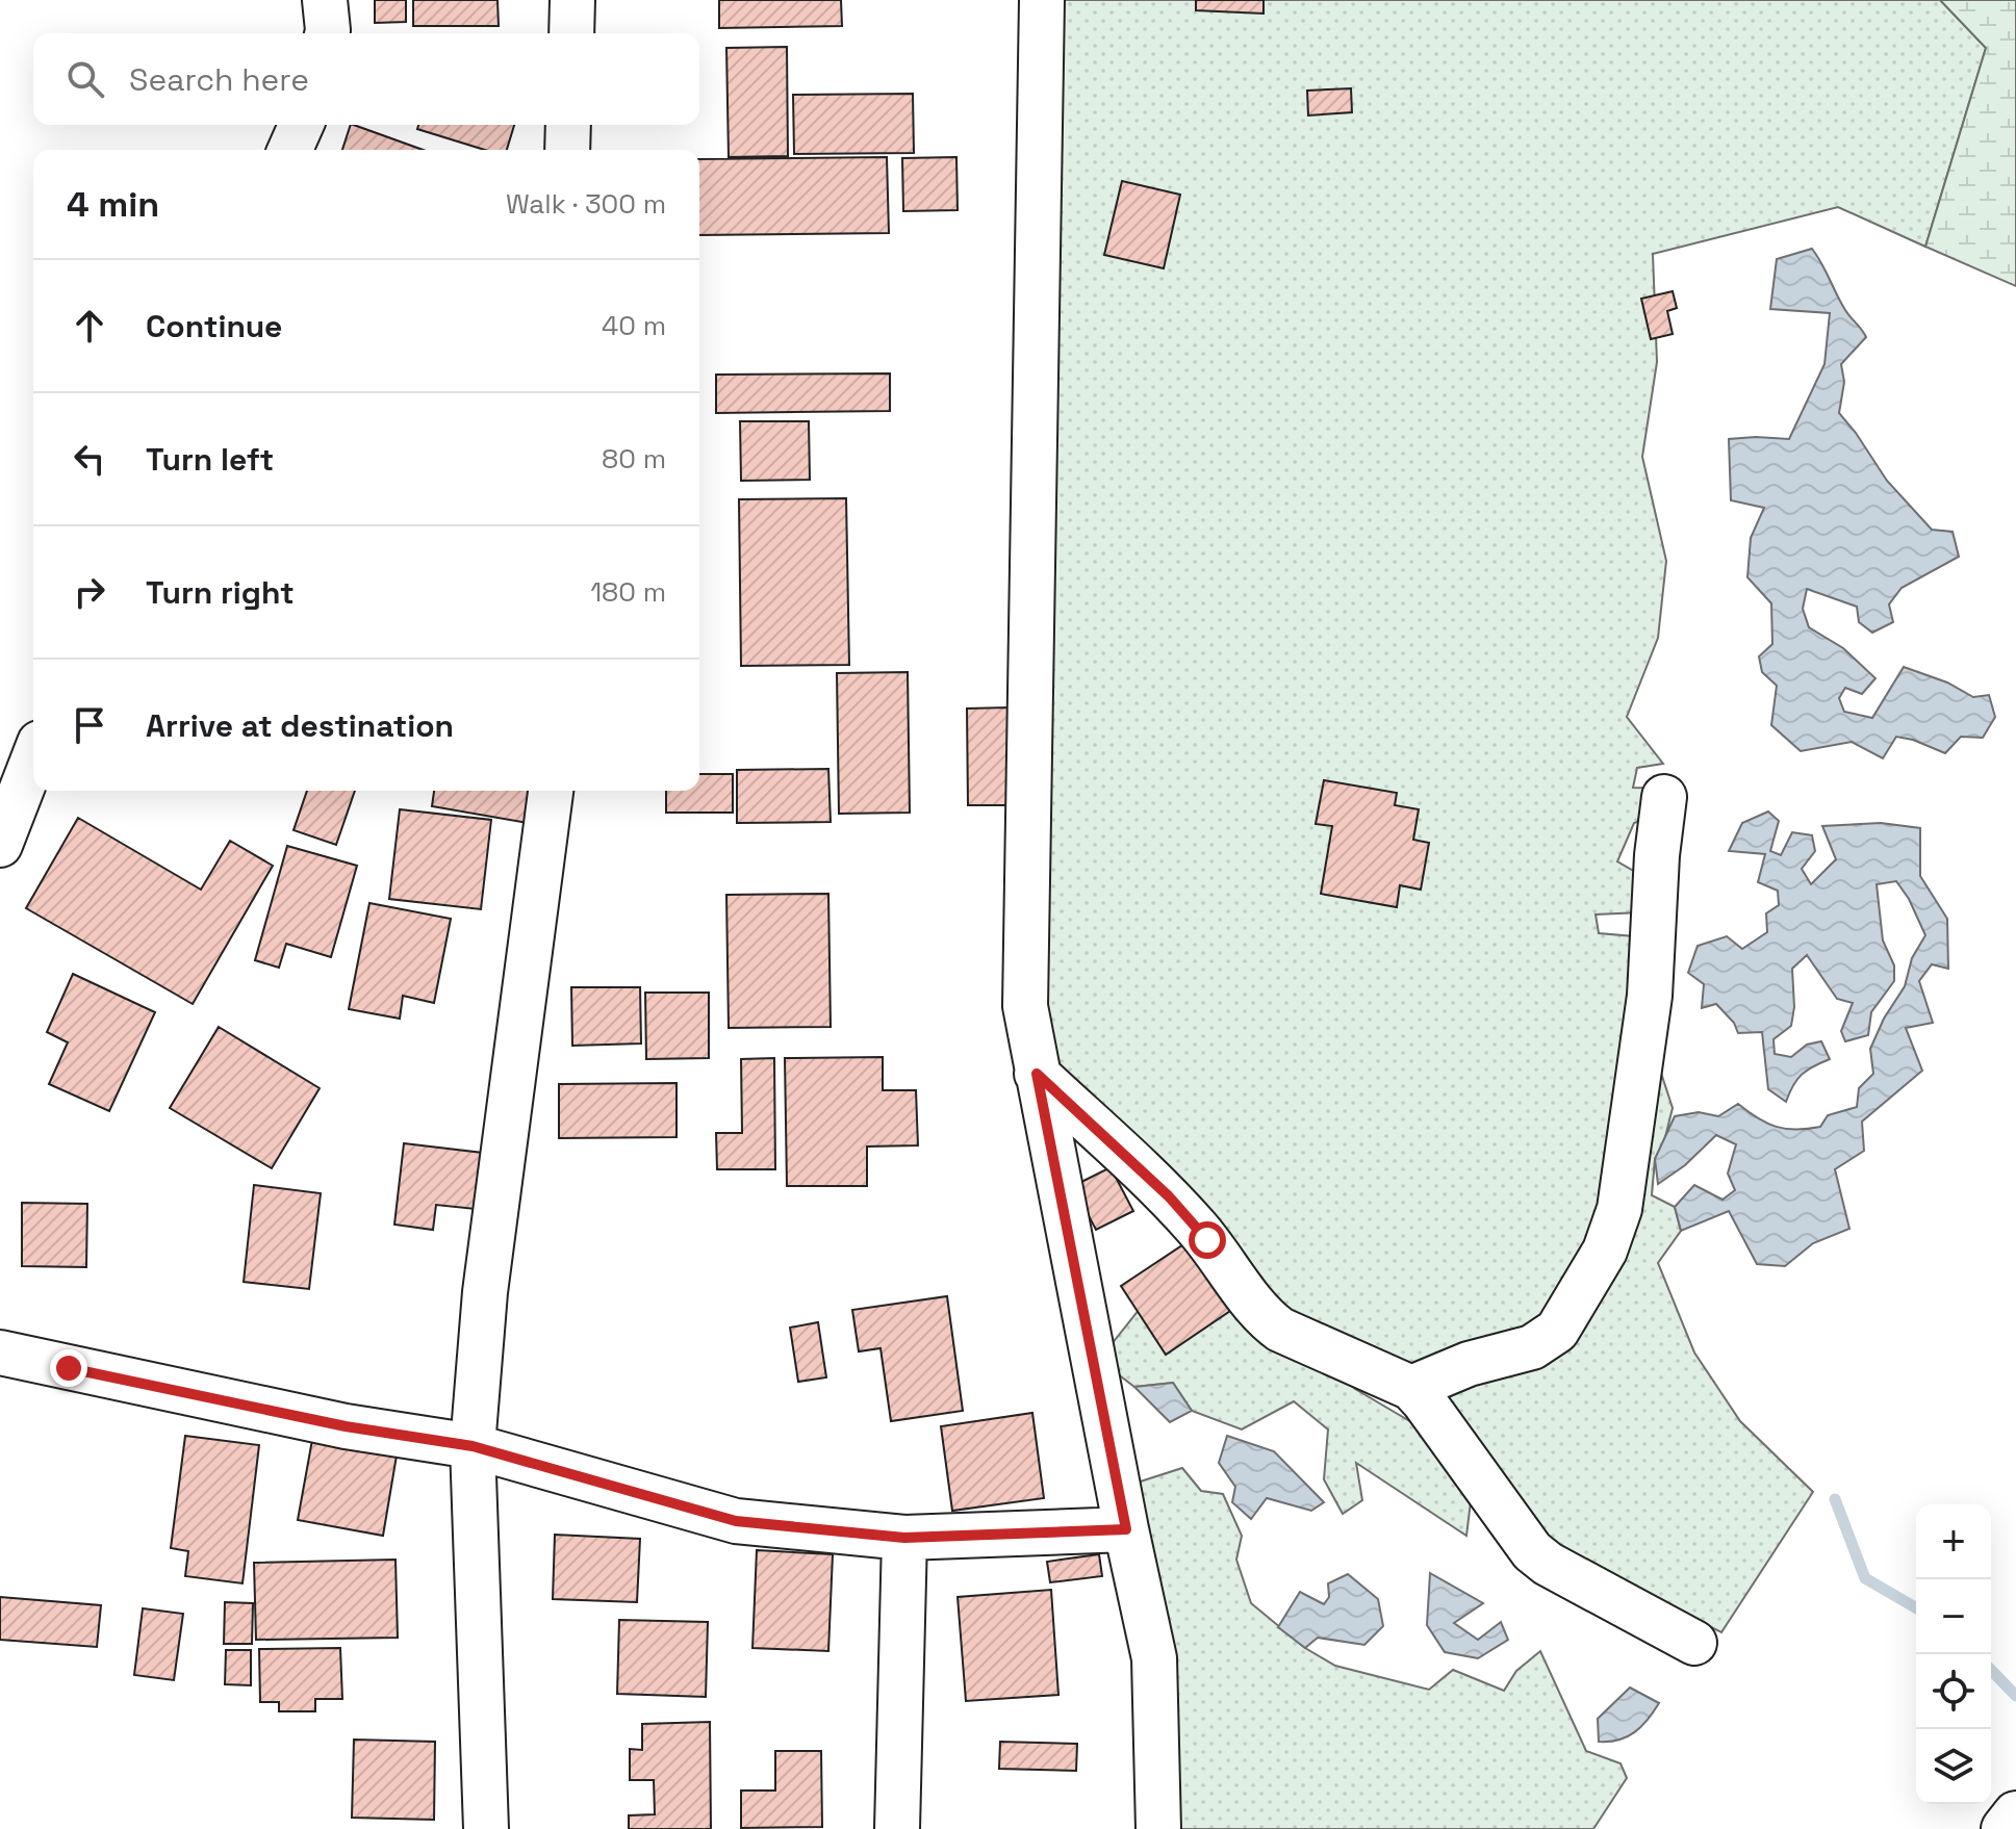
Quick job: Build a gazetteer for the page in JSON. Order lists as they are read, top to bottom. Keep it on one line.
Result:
{"page":{"search":"Search here","heading":["4 min","Walk · 300 m"],"list":[["Continue","40 m"],["Turn left","80 m"],["Turn right","180 m"],"Arrive at destination"],"map_buttons":["+","−"]}}
